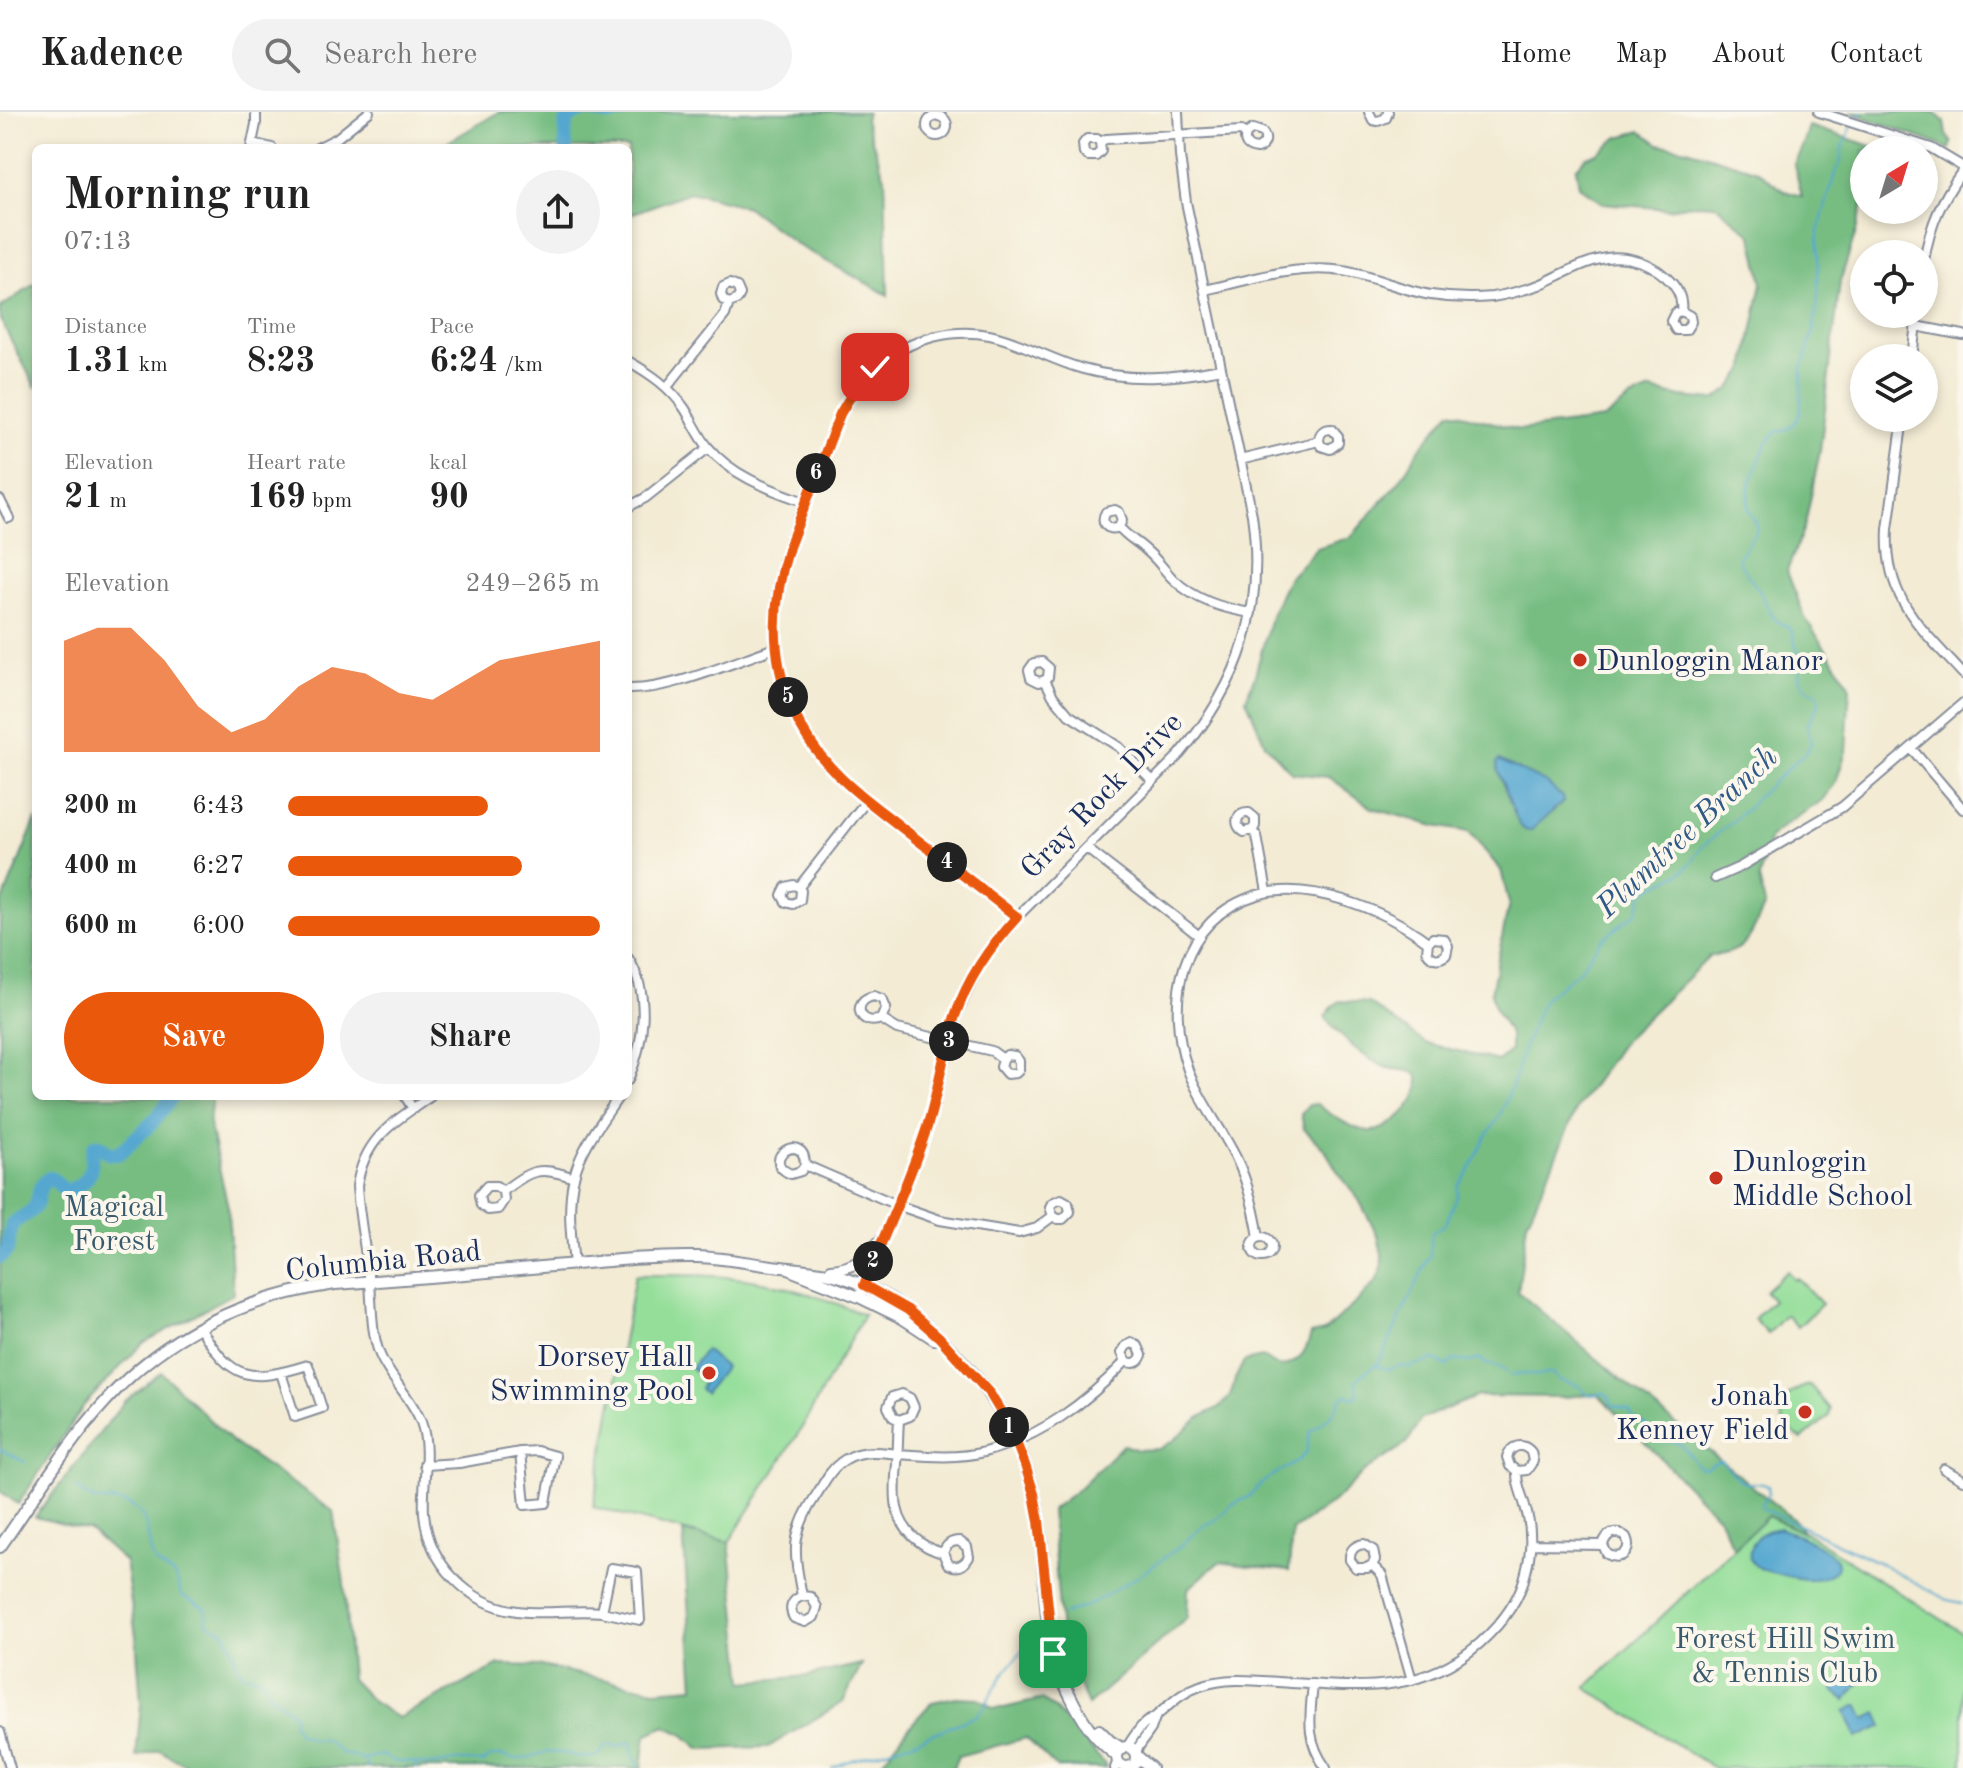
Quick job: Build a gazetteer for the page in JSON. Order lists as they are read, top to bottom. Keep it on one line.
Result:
{"streets":{"street":["Gray Rock Drive","Columbia Road"]},"crossings":[["Gray Rock Drive","Columbia Road"]],"water":["Plumtree Branch"],"parks":["Magical Forest","Forest Hill Swim & Tennis Club"],"places":["Dunloggin Manor","Dunloggin Middle School","Dorsey Hall Swimming Pool","Jonah Kenney Field"],"north":"top right","page":{"header":"Kadence","search":"Search here","nav":["Home","Map","About","Contact"],"heading":["Morning run","07:13"],"stats":[["Distance","1.31 km"],["Time","8:23"],["Pace","6:24 /km"],["Elevation","21 m"],["Heart rate","169 bpm"],["kcal","90"]],"pins":["6","5","4","3","2","1"],"chart":["Elevation","249–265 m"],"list":[{"name":"200 m","note":"6:43"},{"name":"400 m","note":"6:27"},{"name":"600 m","note":"6:00"}],"buttons":["Save","Share"]}}
